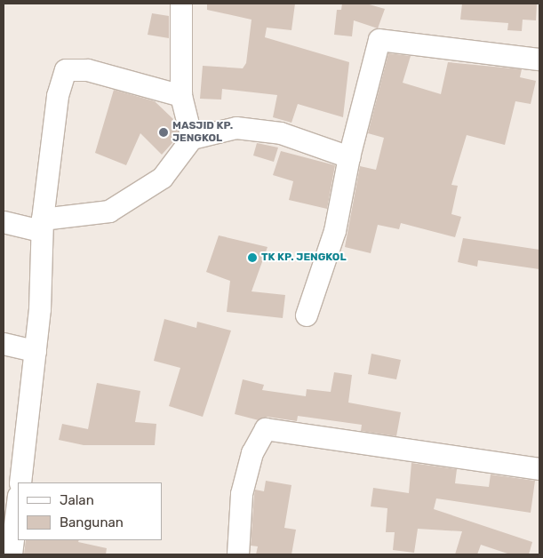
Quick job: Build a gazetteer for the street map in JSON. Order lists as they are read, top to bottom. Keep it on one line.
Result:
{"places":["MASJID KP. JENGKOL","TK KP. JENGKOL"],"legend":["Jalan","Bangunan"]}
